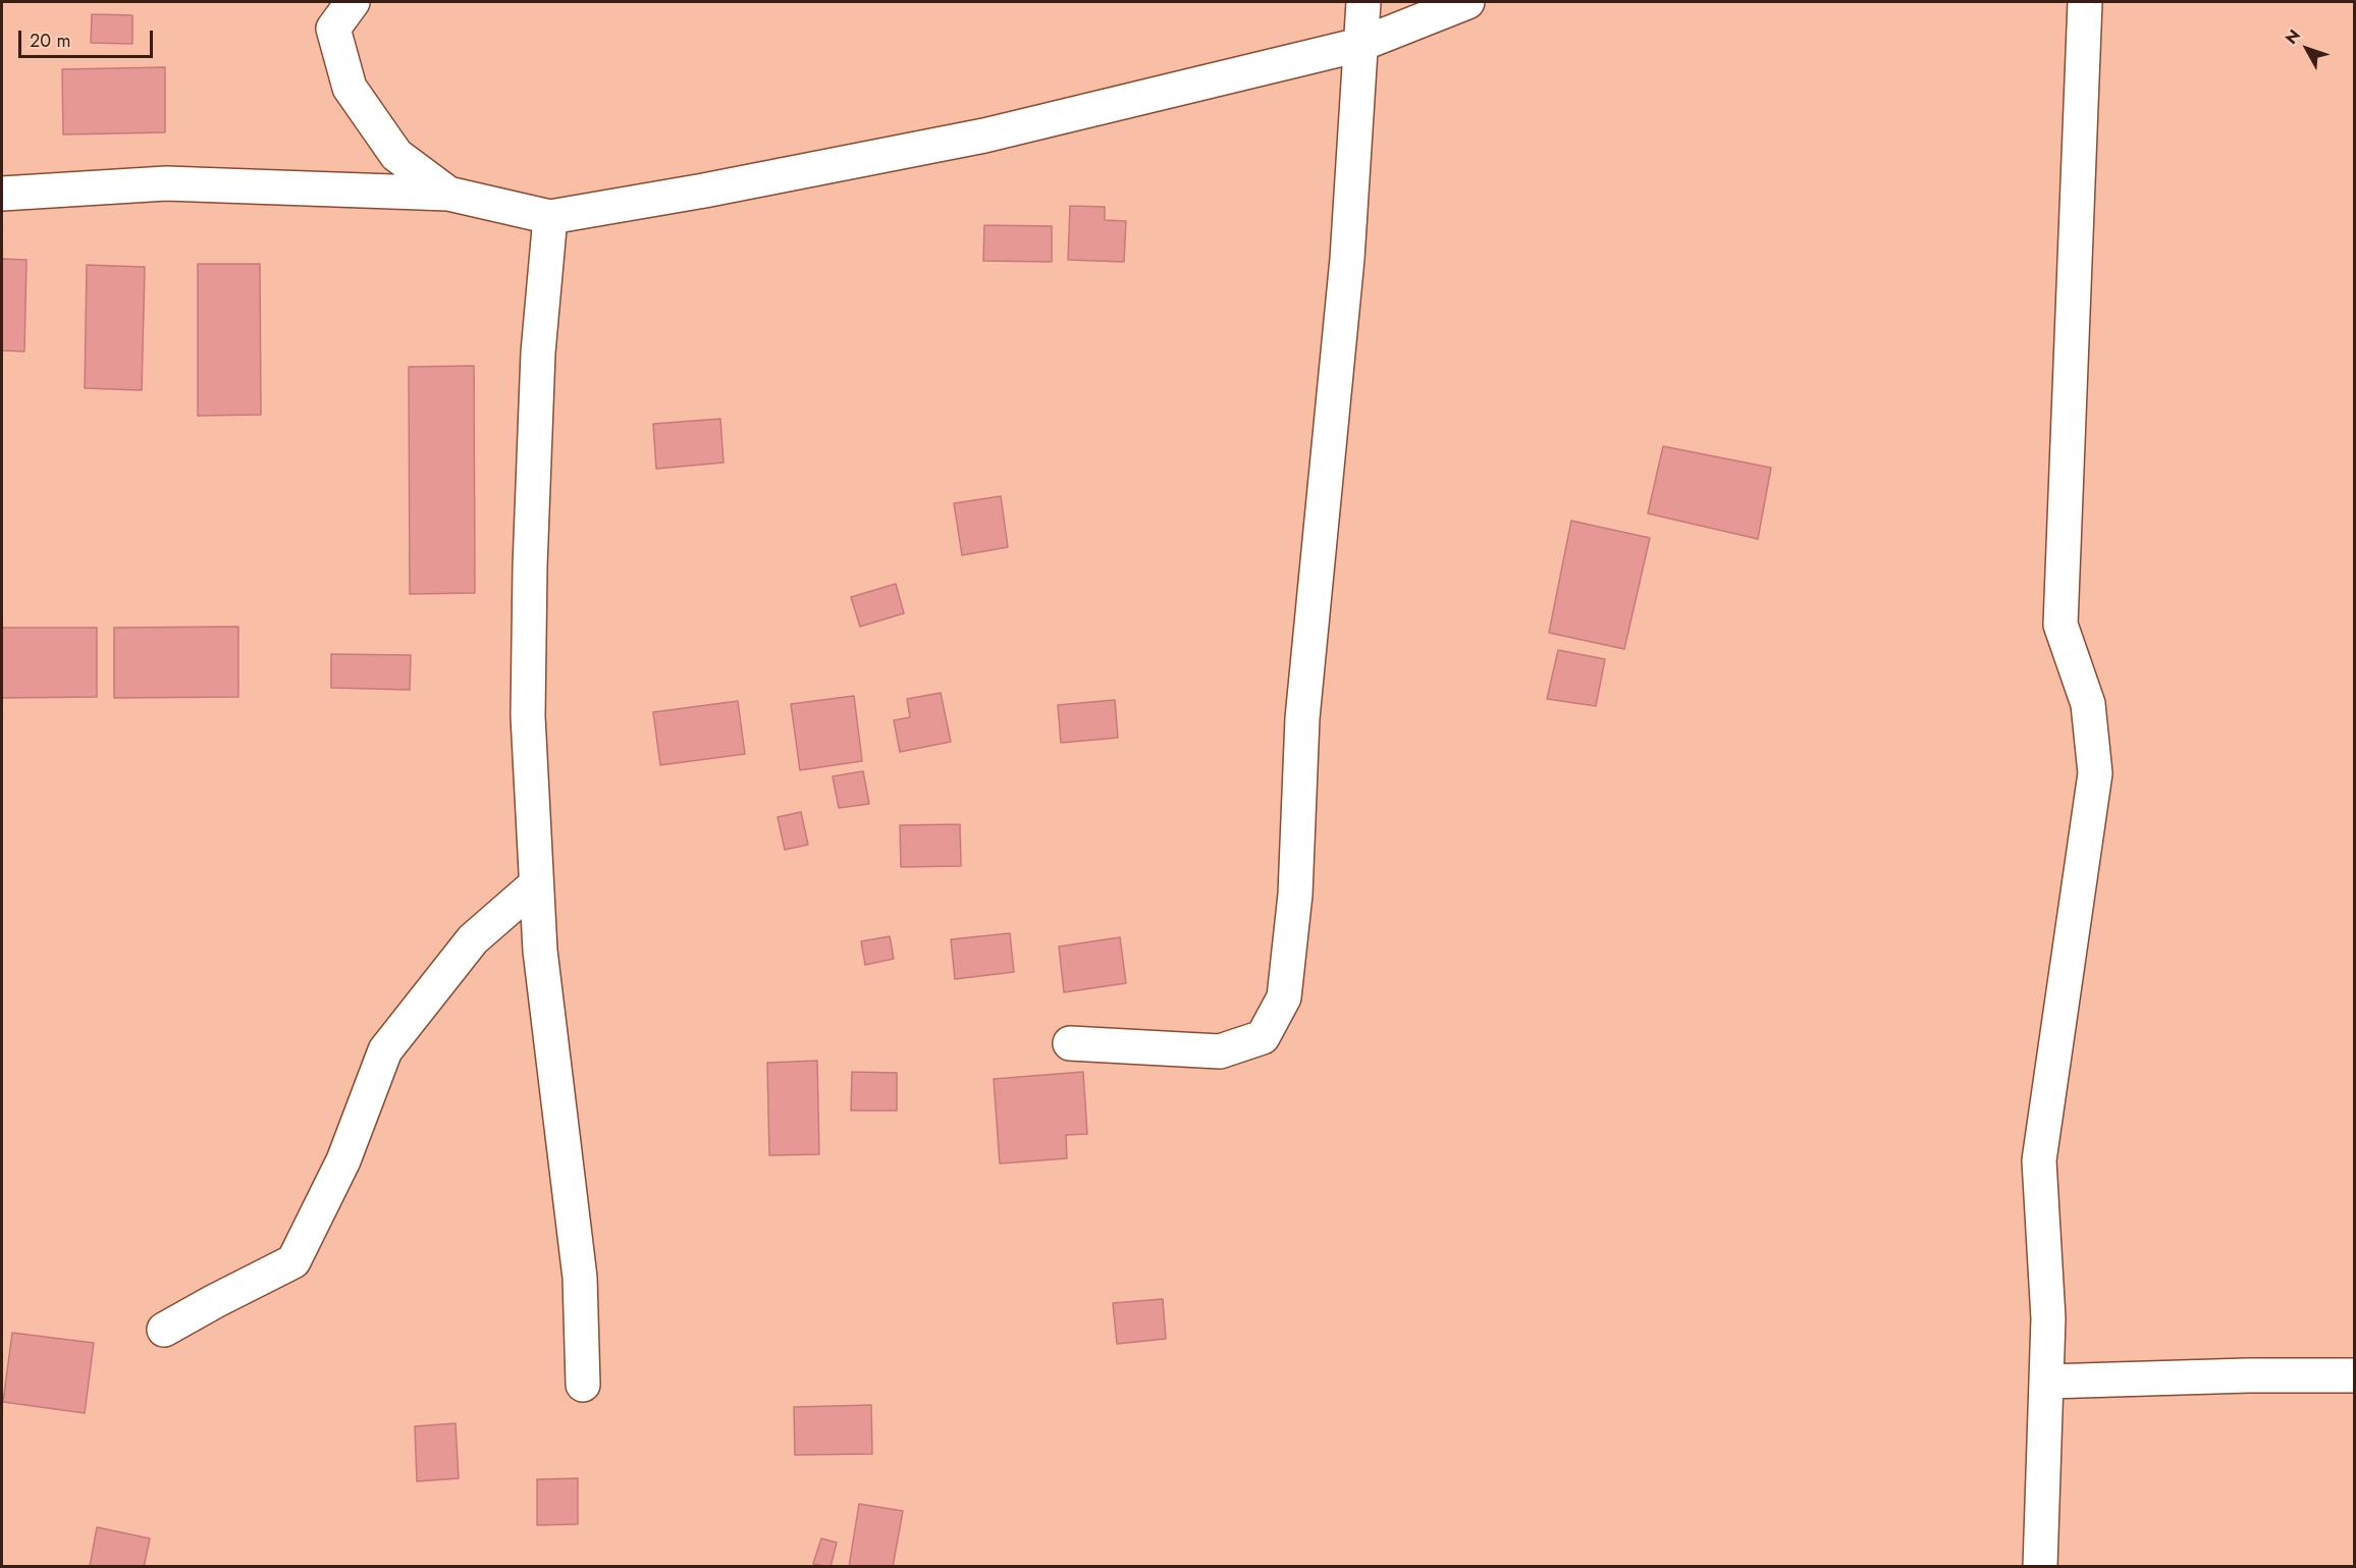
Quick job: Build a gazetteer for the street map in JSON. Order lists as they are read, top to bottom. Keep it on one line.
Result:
{"scale_bar":"20 m","north":"top left"}
